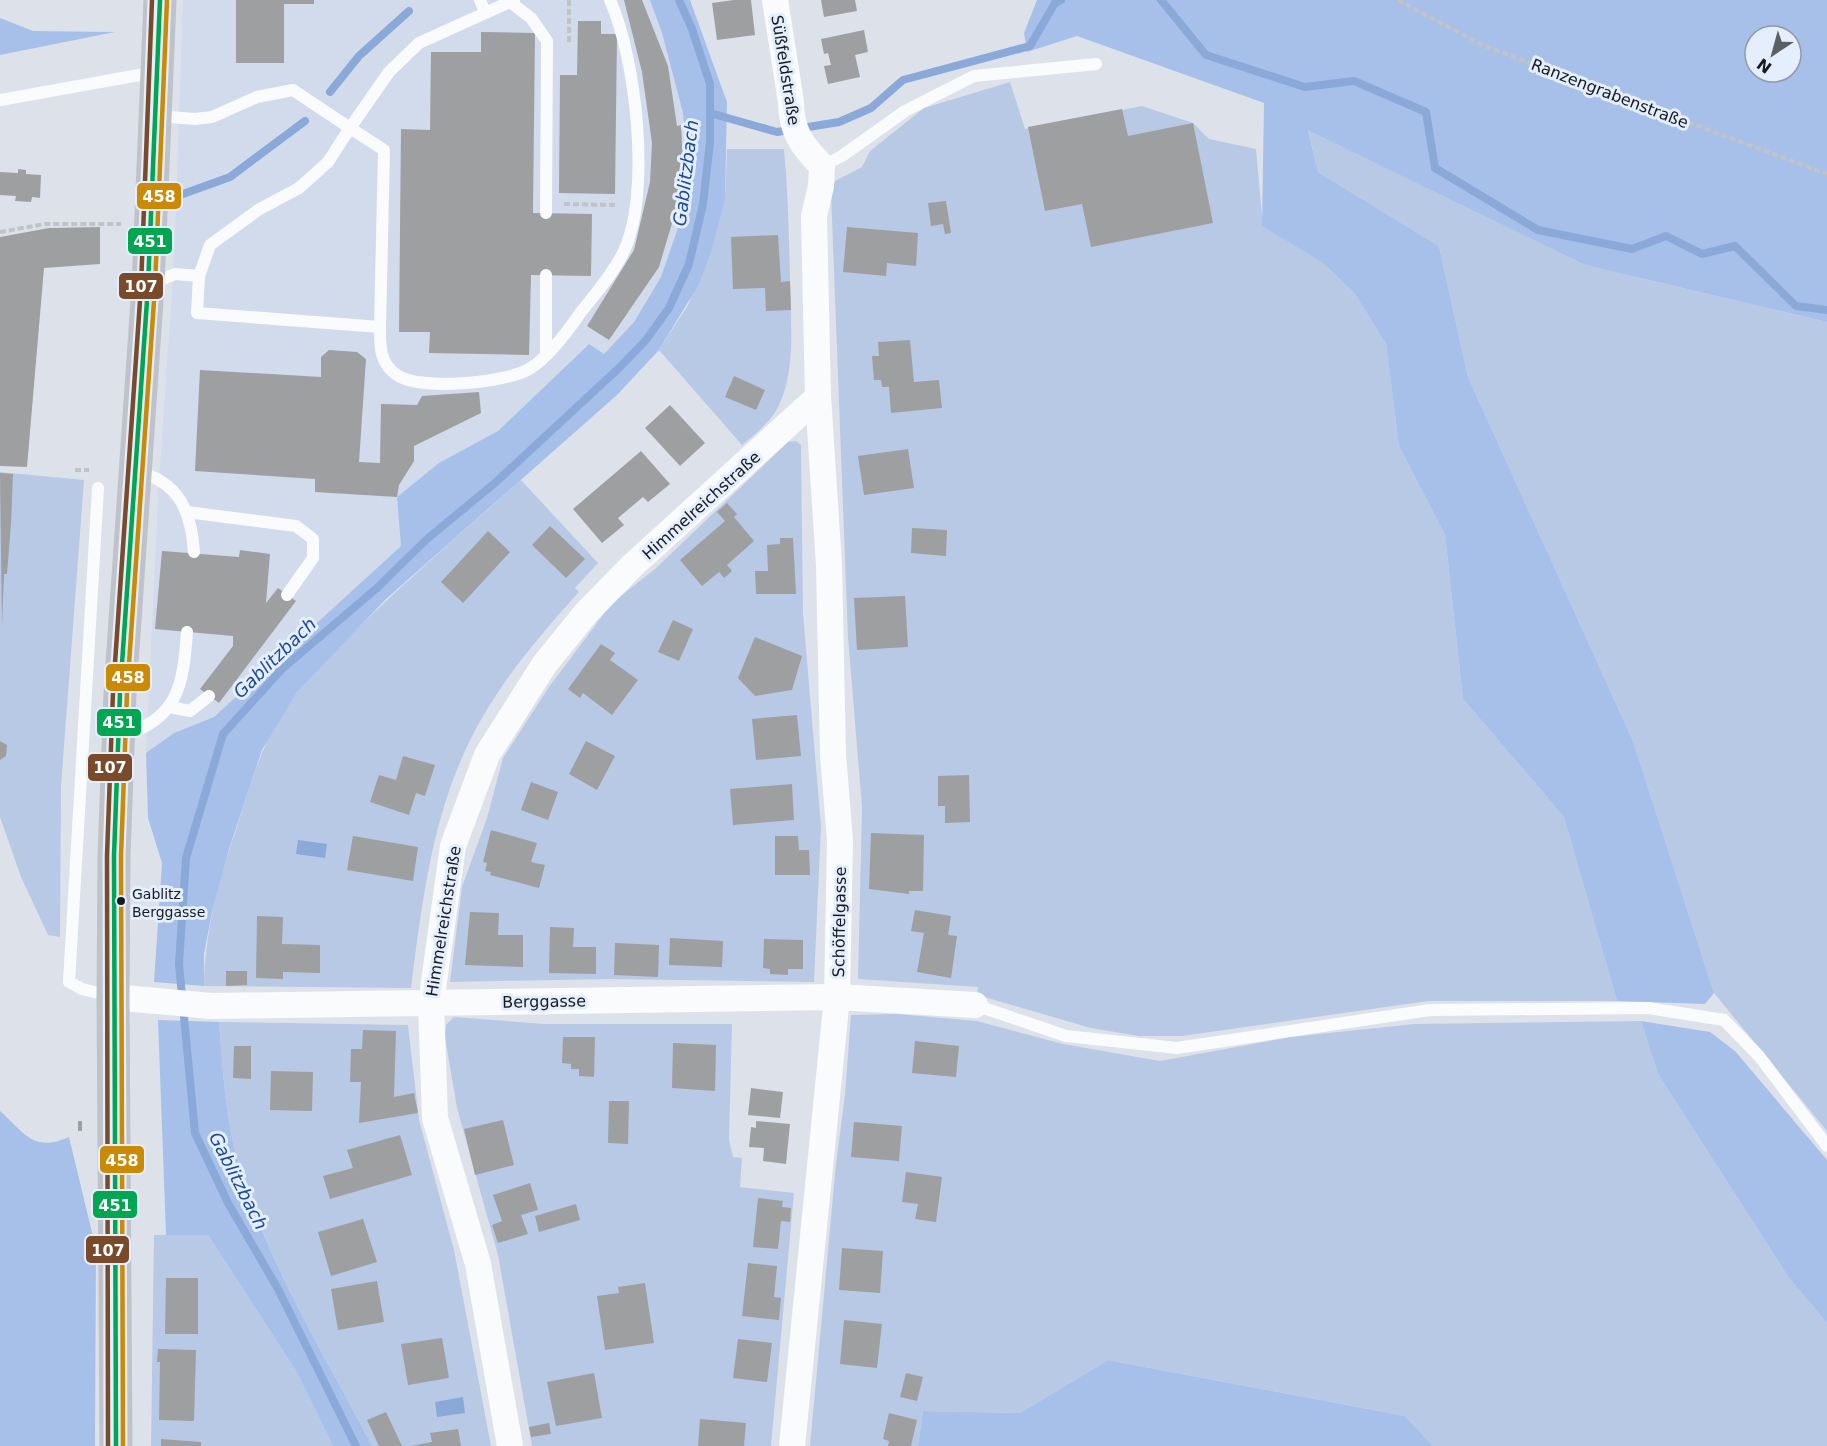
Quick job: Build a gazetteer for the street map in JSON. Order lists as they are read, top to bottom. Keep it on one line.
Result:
{"streets":{"street":["Süßfeldstraße","Himmelreichstraße","Schöffelgasse","Berggasse"],"path":["Ranzengrabenstraße"]},"crossings":[["Himmelreichstraße","Schöffelgasse"],["Himmelreichstraße","Berggasse"],["Schöffelgasse","Berggasse"]],"water":["Gablitzbach"],"places":["Gablitz Berggasse"],"lines":["transit line 451","transit line 458","transit line 107"],"north":"bottom left"}
